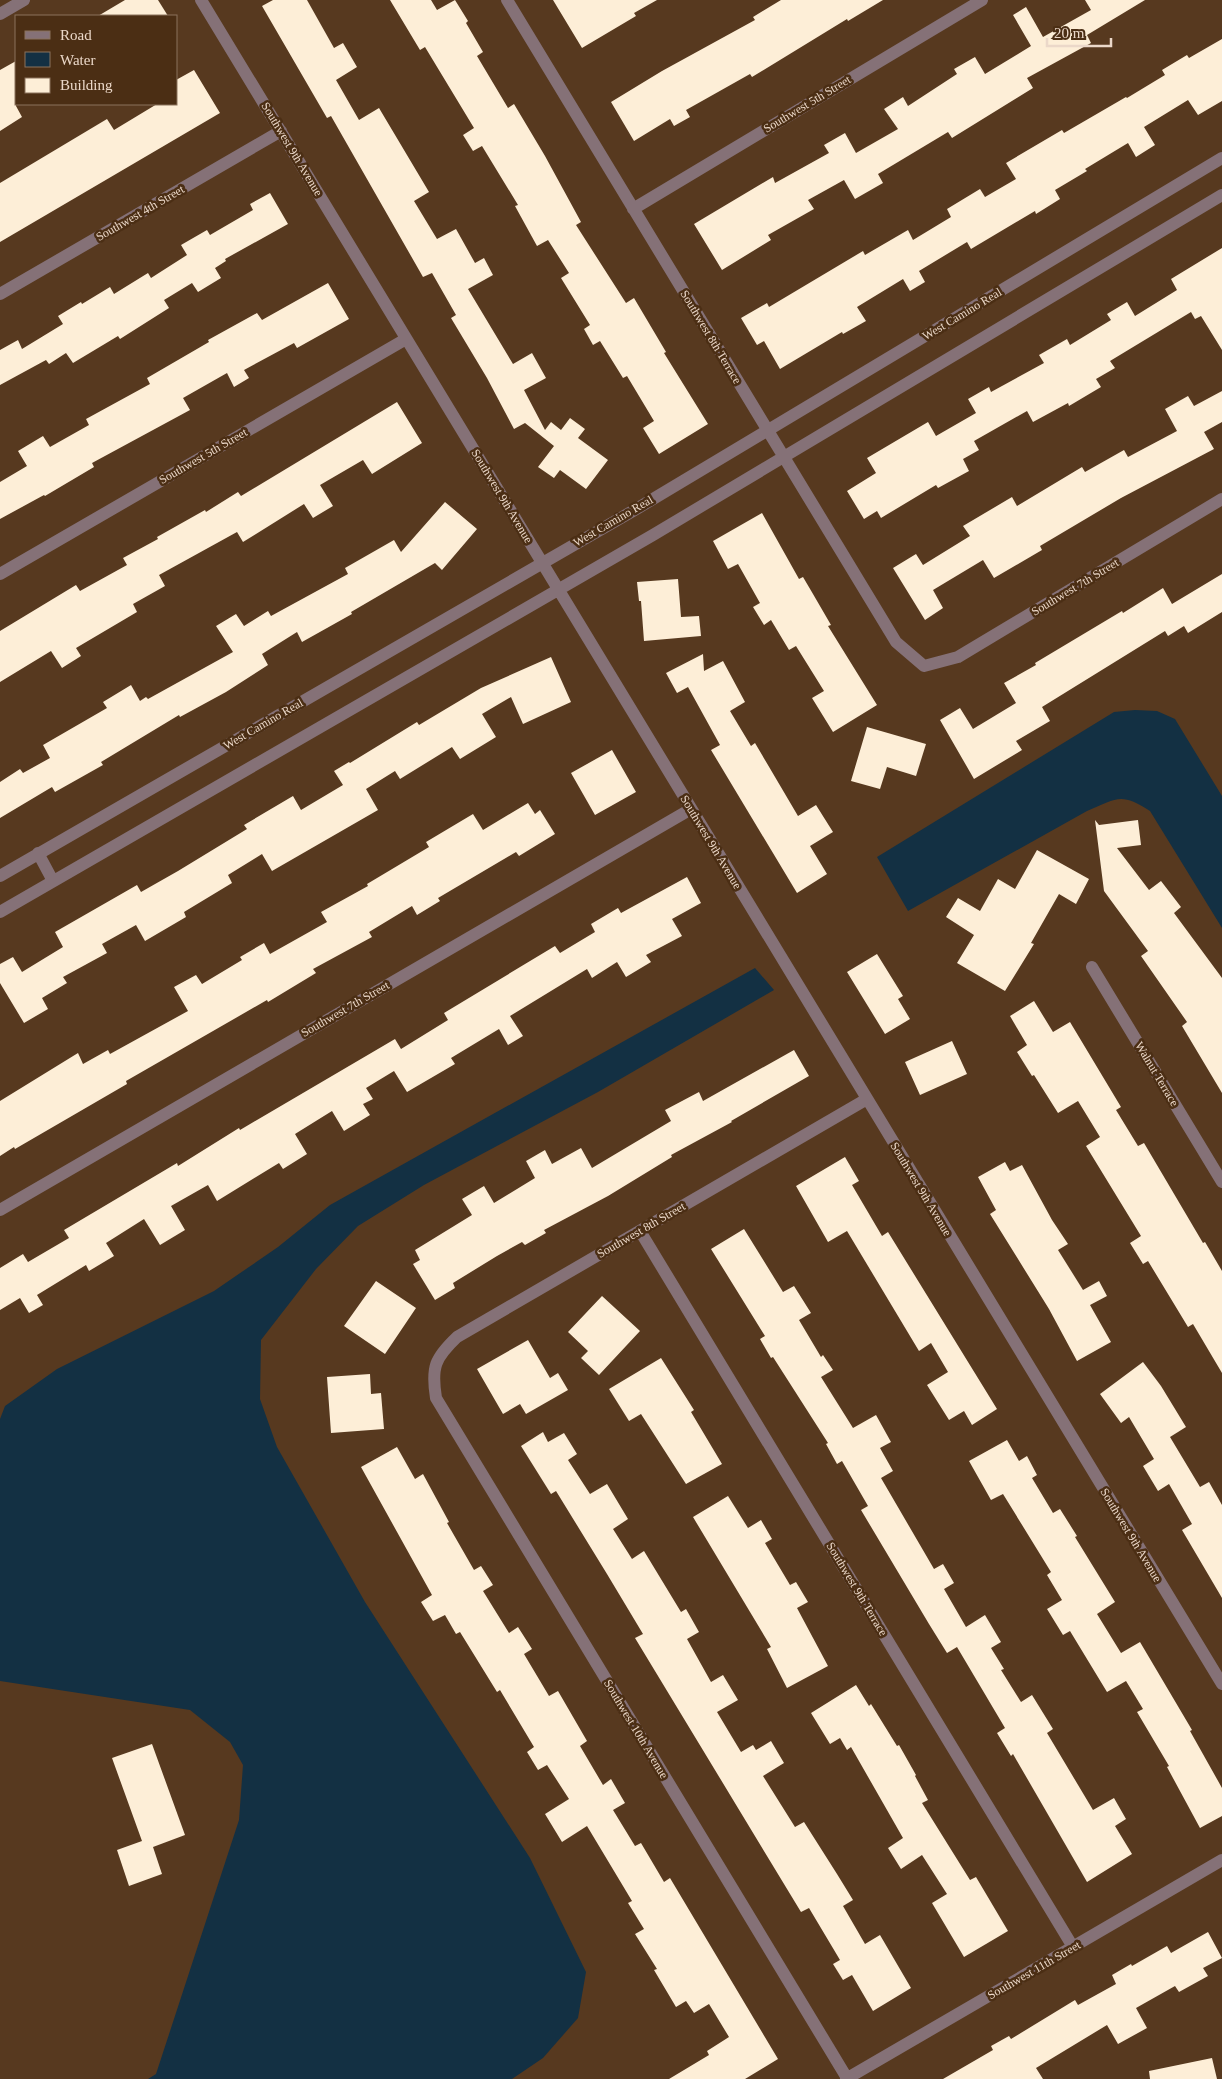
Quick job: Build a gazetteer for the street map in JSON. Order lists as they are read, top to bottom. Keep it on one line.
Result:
{"streets":{"street":["Southwest 5th Street","Southwest 9th Avenue","Southwest 4th Street","West Camino Real","Southwest 8th Terrace","Southwest 7th Street","Walnut Terrace","Southwest 8th Street","Southwest 9th Terrace","Southwest 10th Avenue","Southwest 11th Street"]},"crossings":[["Southwest 5th Street","Southwest 9th Avenue"],["Southwest 5th Street","Southwest 8th Terrace"],["Southwest 9th Avenue","Southwest 4th Street"],["Southwest 9th Avenue","West Camino Real"],["Southwest 9th Avenue","Southwest 7th Street"],["Southwest 9th Avenue","Southwest 8th Street"],["West Camino Real","Southwest 8th Terrace"],["Southwest 8th Terrace","Southwest 7th Street"],["Southwest 8th Street","Southwest 9th Terrace"],["Southwest 8th Street","Southwest 10th Avenue"],["Southwest 9th Terrace","Southwest 11th Street"],["Southwest 10th Avenue","Southwest 11th Street"]],"legend":["Road","Water","Building"],"scale_bar":"20 m"}
